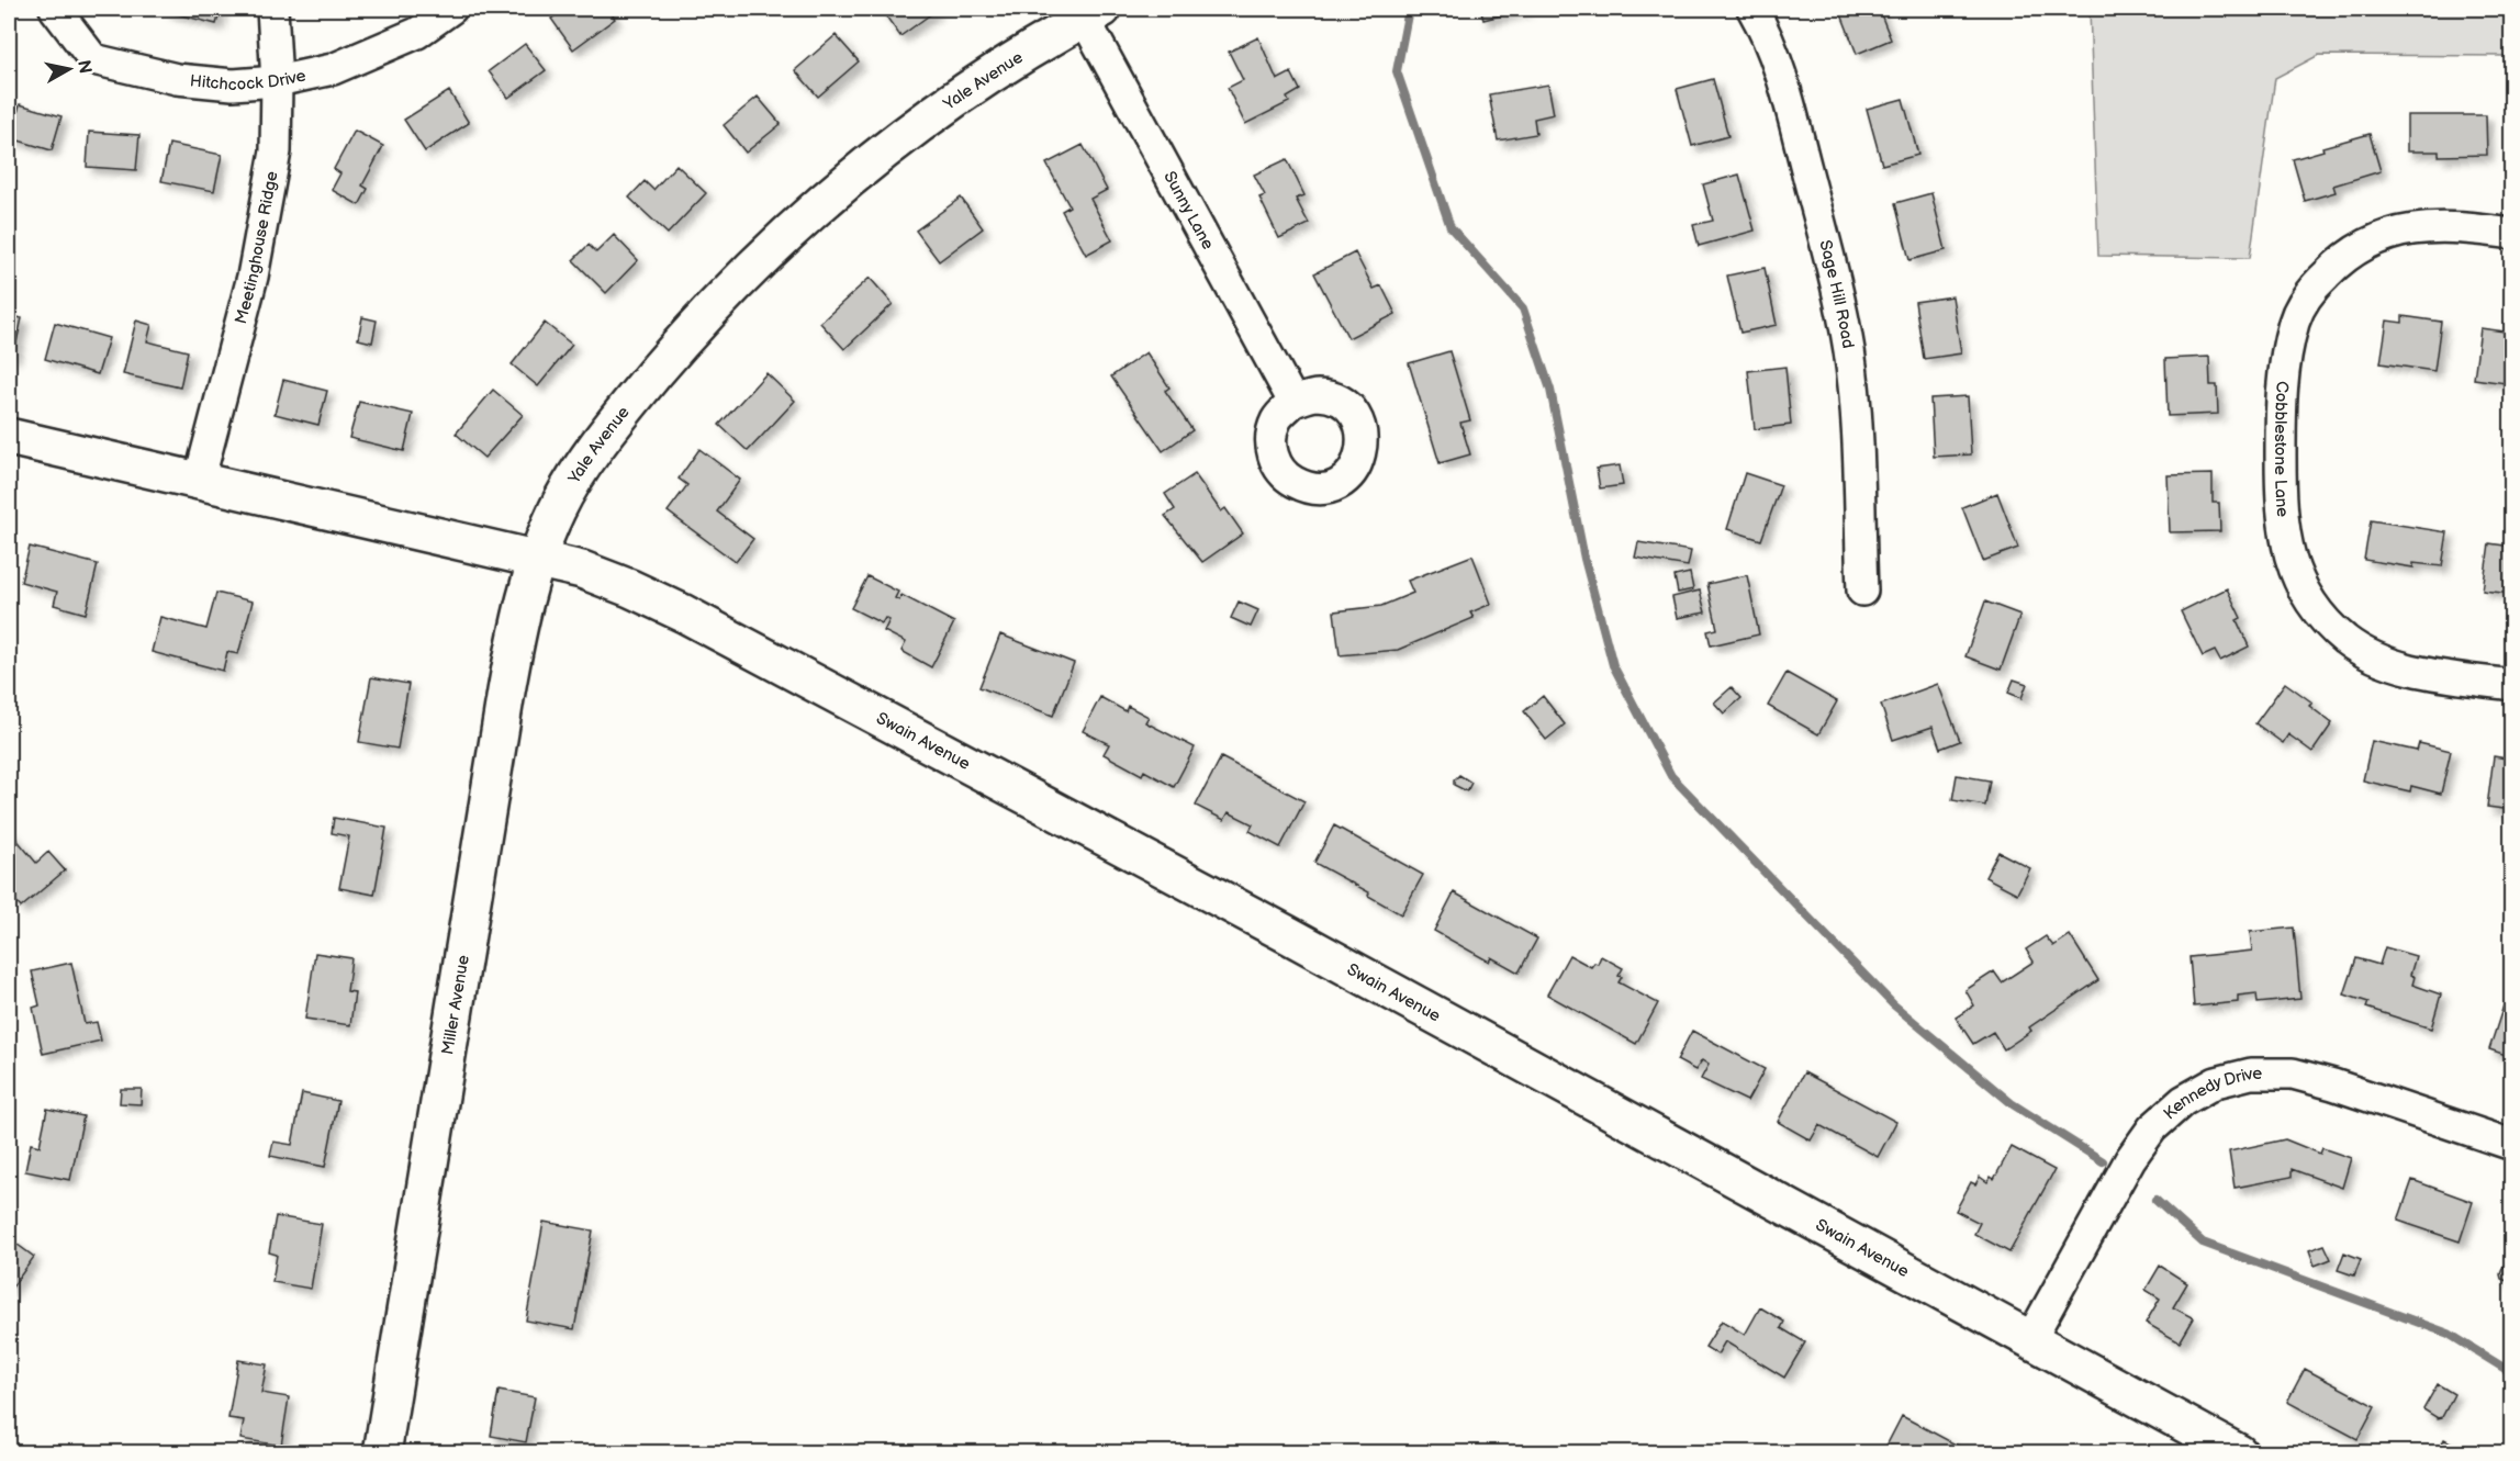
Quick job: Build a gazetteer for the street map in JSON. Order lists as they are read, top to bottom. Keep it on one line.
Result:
{"streets":{"street":["Hitchcock Drive","Yale Avenue","Sunny Lane","Meetinghouse Ridge","Sage Hill Road","Cobblestone Lane","Swain Avenue","Miller Avenue","Kennedy Drive"]},"crossings":[["Hitchcock Drive","Meetinghouse Ridge"],["Yale Avenue","Sunny Lane"],["Yale Avenue","Swain Avenue"],["Yale Avenue","Miller Avenue"],["Swain Avenue","Miller Avenue"],["Swain Avenue","Kennedy Drive"]],"north":"right"}
